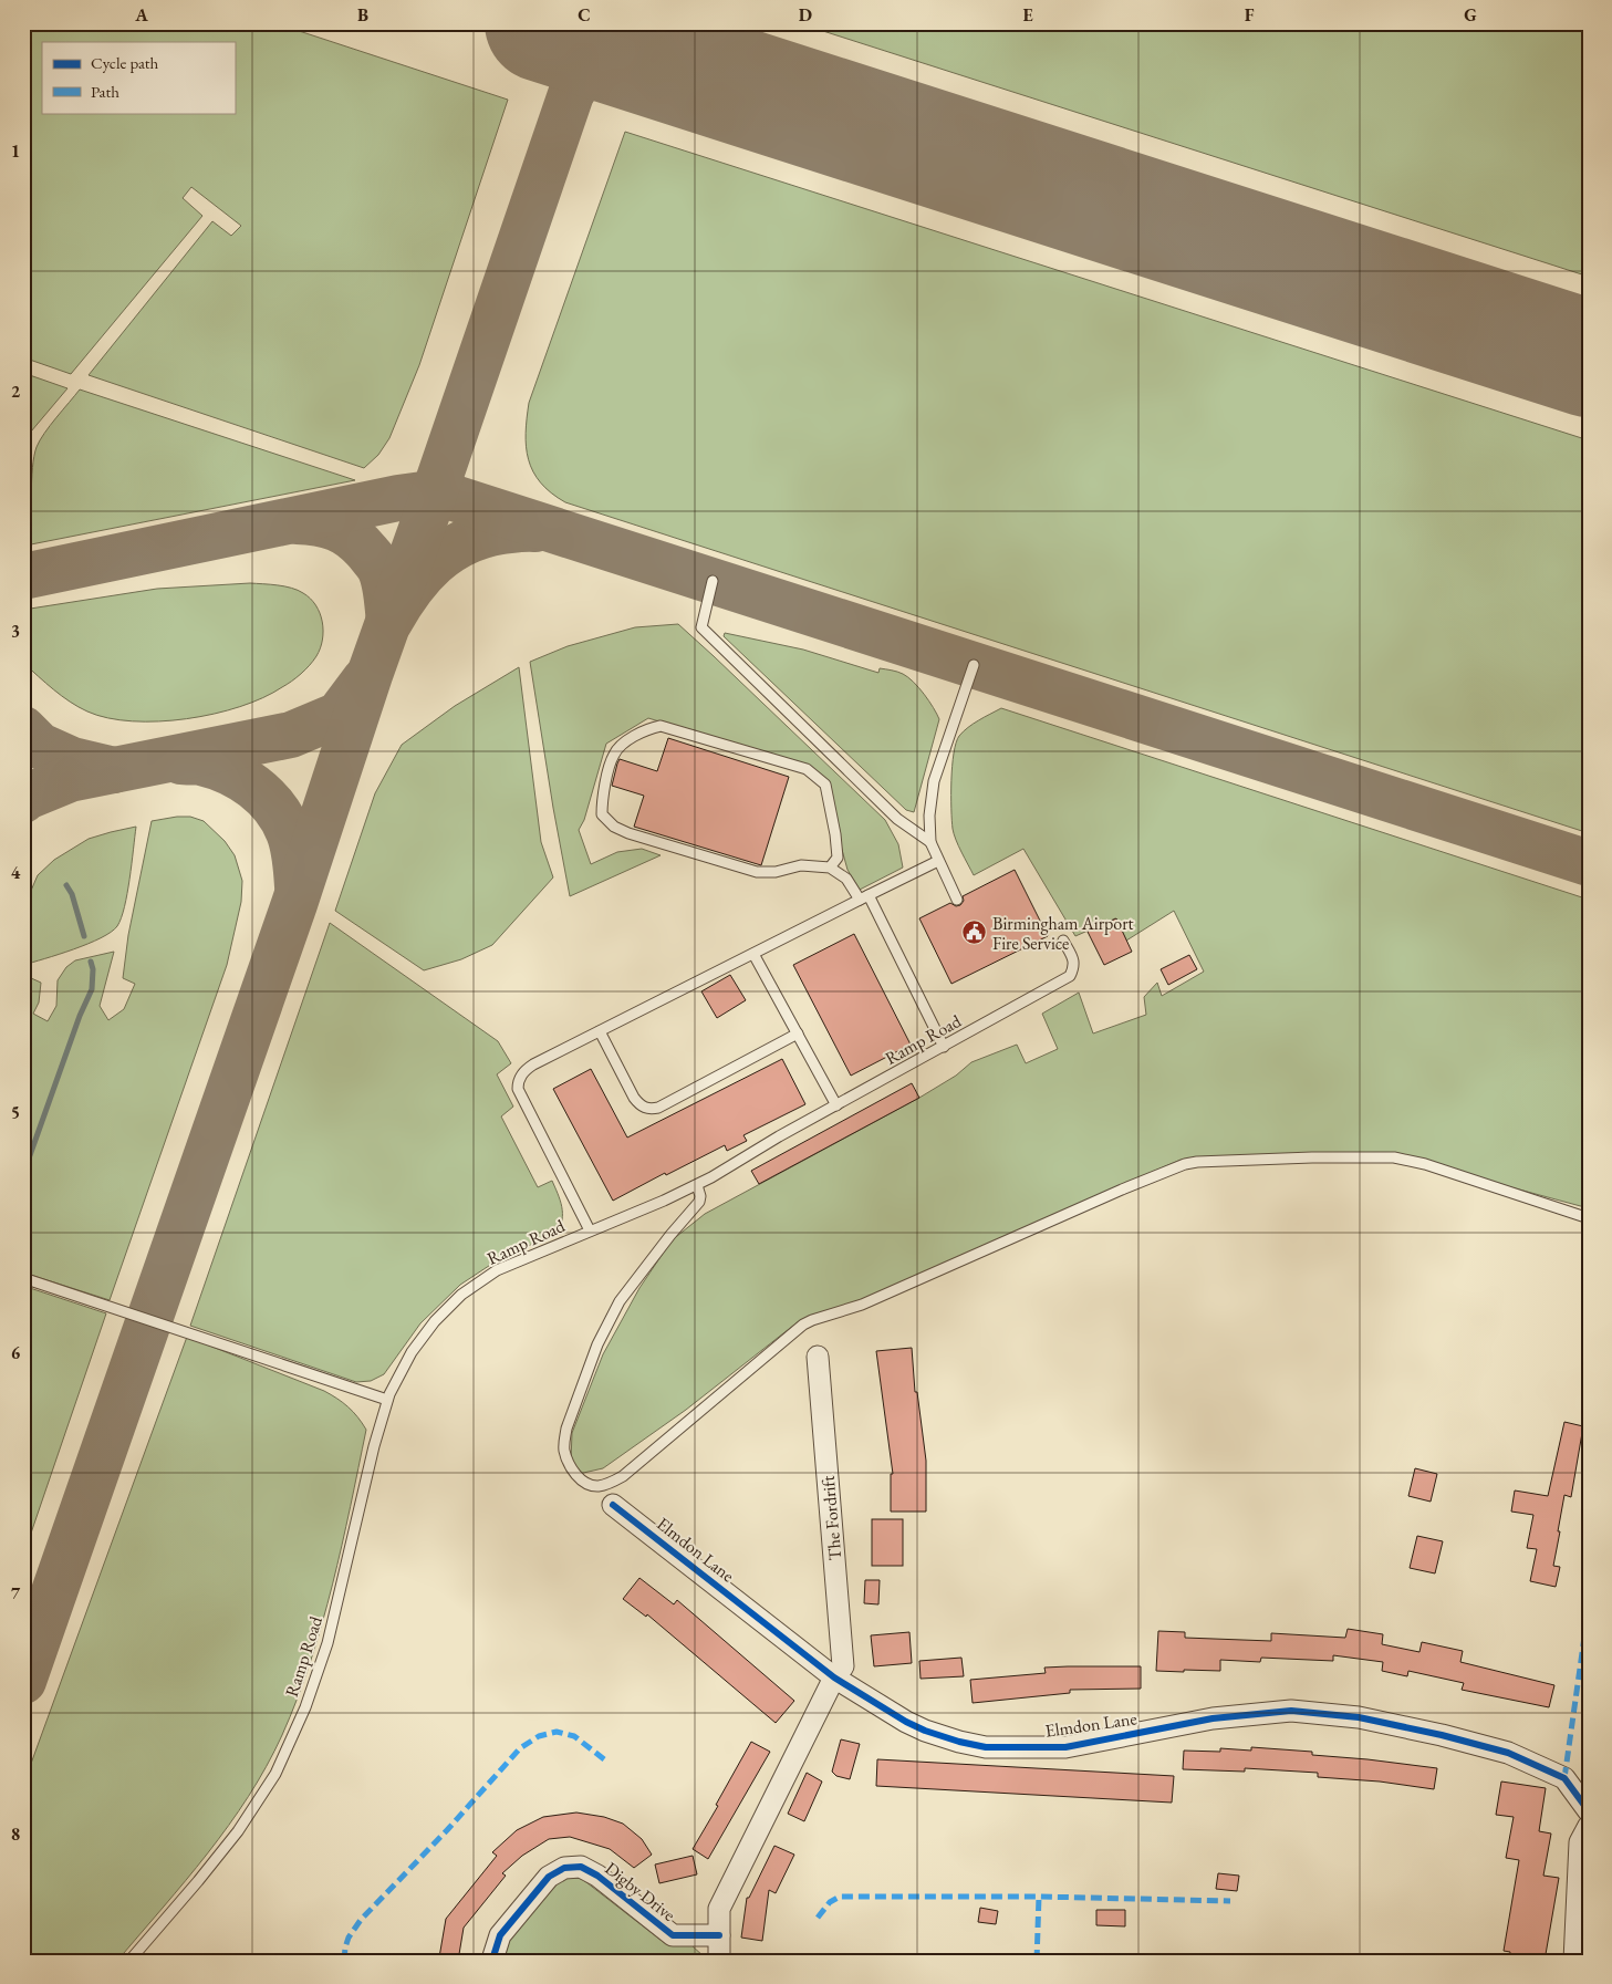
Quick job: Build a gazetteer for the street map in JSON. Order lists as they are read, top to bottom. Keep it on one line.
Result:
{"streets":{"street":["The Fordrift","Elmdon Lane","Digby Drive"],"lane":["Ramp Road"]},"crossings":[["The Fordrift","Elmdon Lane"]],"places":{"public building":["Birmingham Airport Fire Service"]},"legend":["Cycle path","Path"],"grid":{"columns":["A","B","C","D","E","F","G"],"rows":["1","2","3","4","5","6","7","8"]}}
